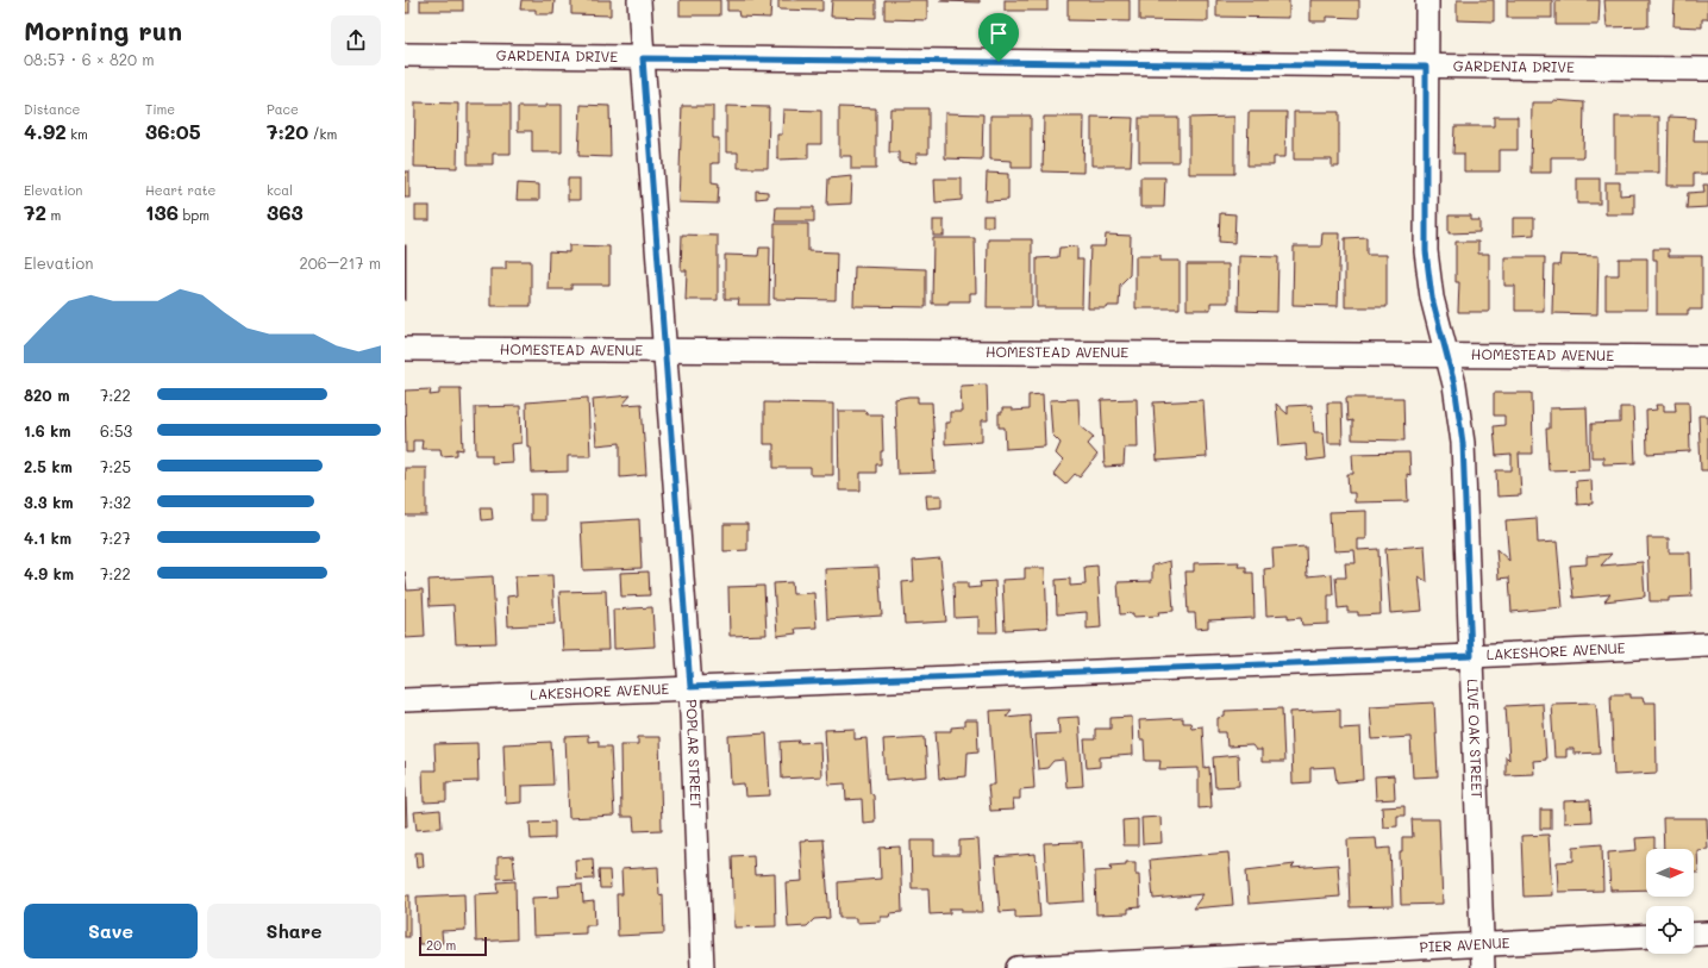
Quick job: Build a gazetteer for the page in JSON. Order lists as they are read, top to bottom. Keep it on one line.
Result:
{"streets":{"street":["GARDENIA DRIVE","HOMESTEAD AVENUE","LAKESHORE AVENUE","LIVE OAK STREET","POPLAR STREET","PIER AVENUE"]},"crossings":[["GARDENIA DRIVE","LIVE OAK STREET"],["GARDENIA DRIVE","POPLAR STREET"],["HOMESTEAD AVENUE","LIVE OAK STREET"],["HOMESTEAD AVENUE","POPLAR STREET"],["LAKESHORE AVENUE","LIVE OAK STREET"],["LAKESHORE AVENUE","POPLAR STREET"],["LIVE OAK STREET","PIER AVENUE"]],"scale_bar":"20 m","north":"right","page":{"heading":["Morning run","08:57 · 6 × 820 m"],"stats":[["Distance","4.92 km"],["Time","36:05"],["Pace","7:20 /km"],["Elevation","72 m"],["Heart rate","136 bpm"],["kcal","363"]],"chart":["Elevation","206–217 m"],"list":[{"name":"820 m","note":"7:22"},{"name":"1.6 km","note":"6:53"},{"name":"2.5 km","note":"7:25"},{"name":"3.3 km","note":"7:32"},{"name":"4.1 km","note":"7:27"},{"name":"4.9 km","note":"7:22"}],"buttons":["Save","Share"],"scale":"20 m"}}
